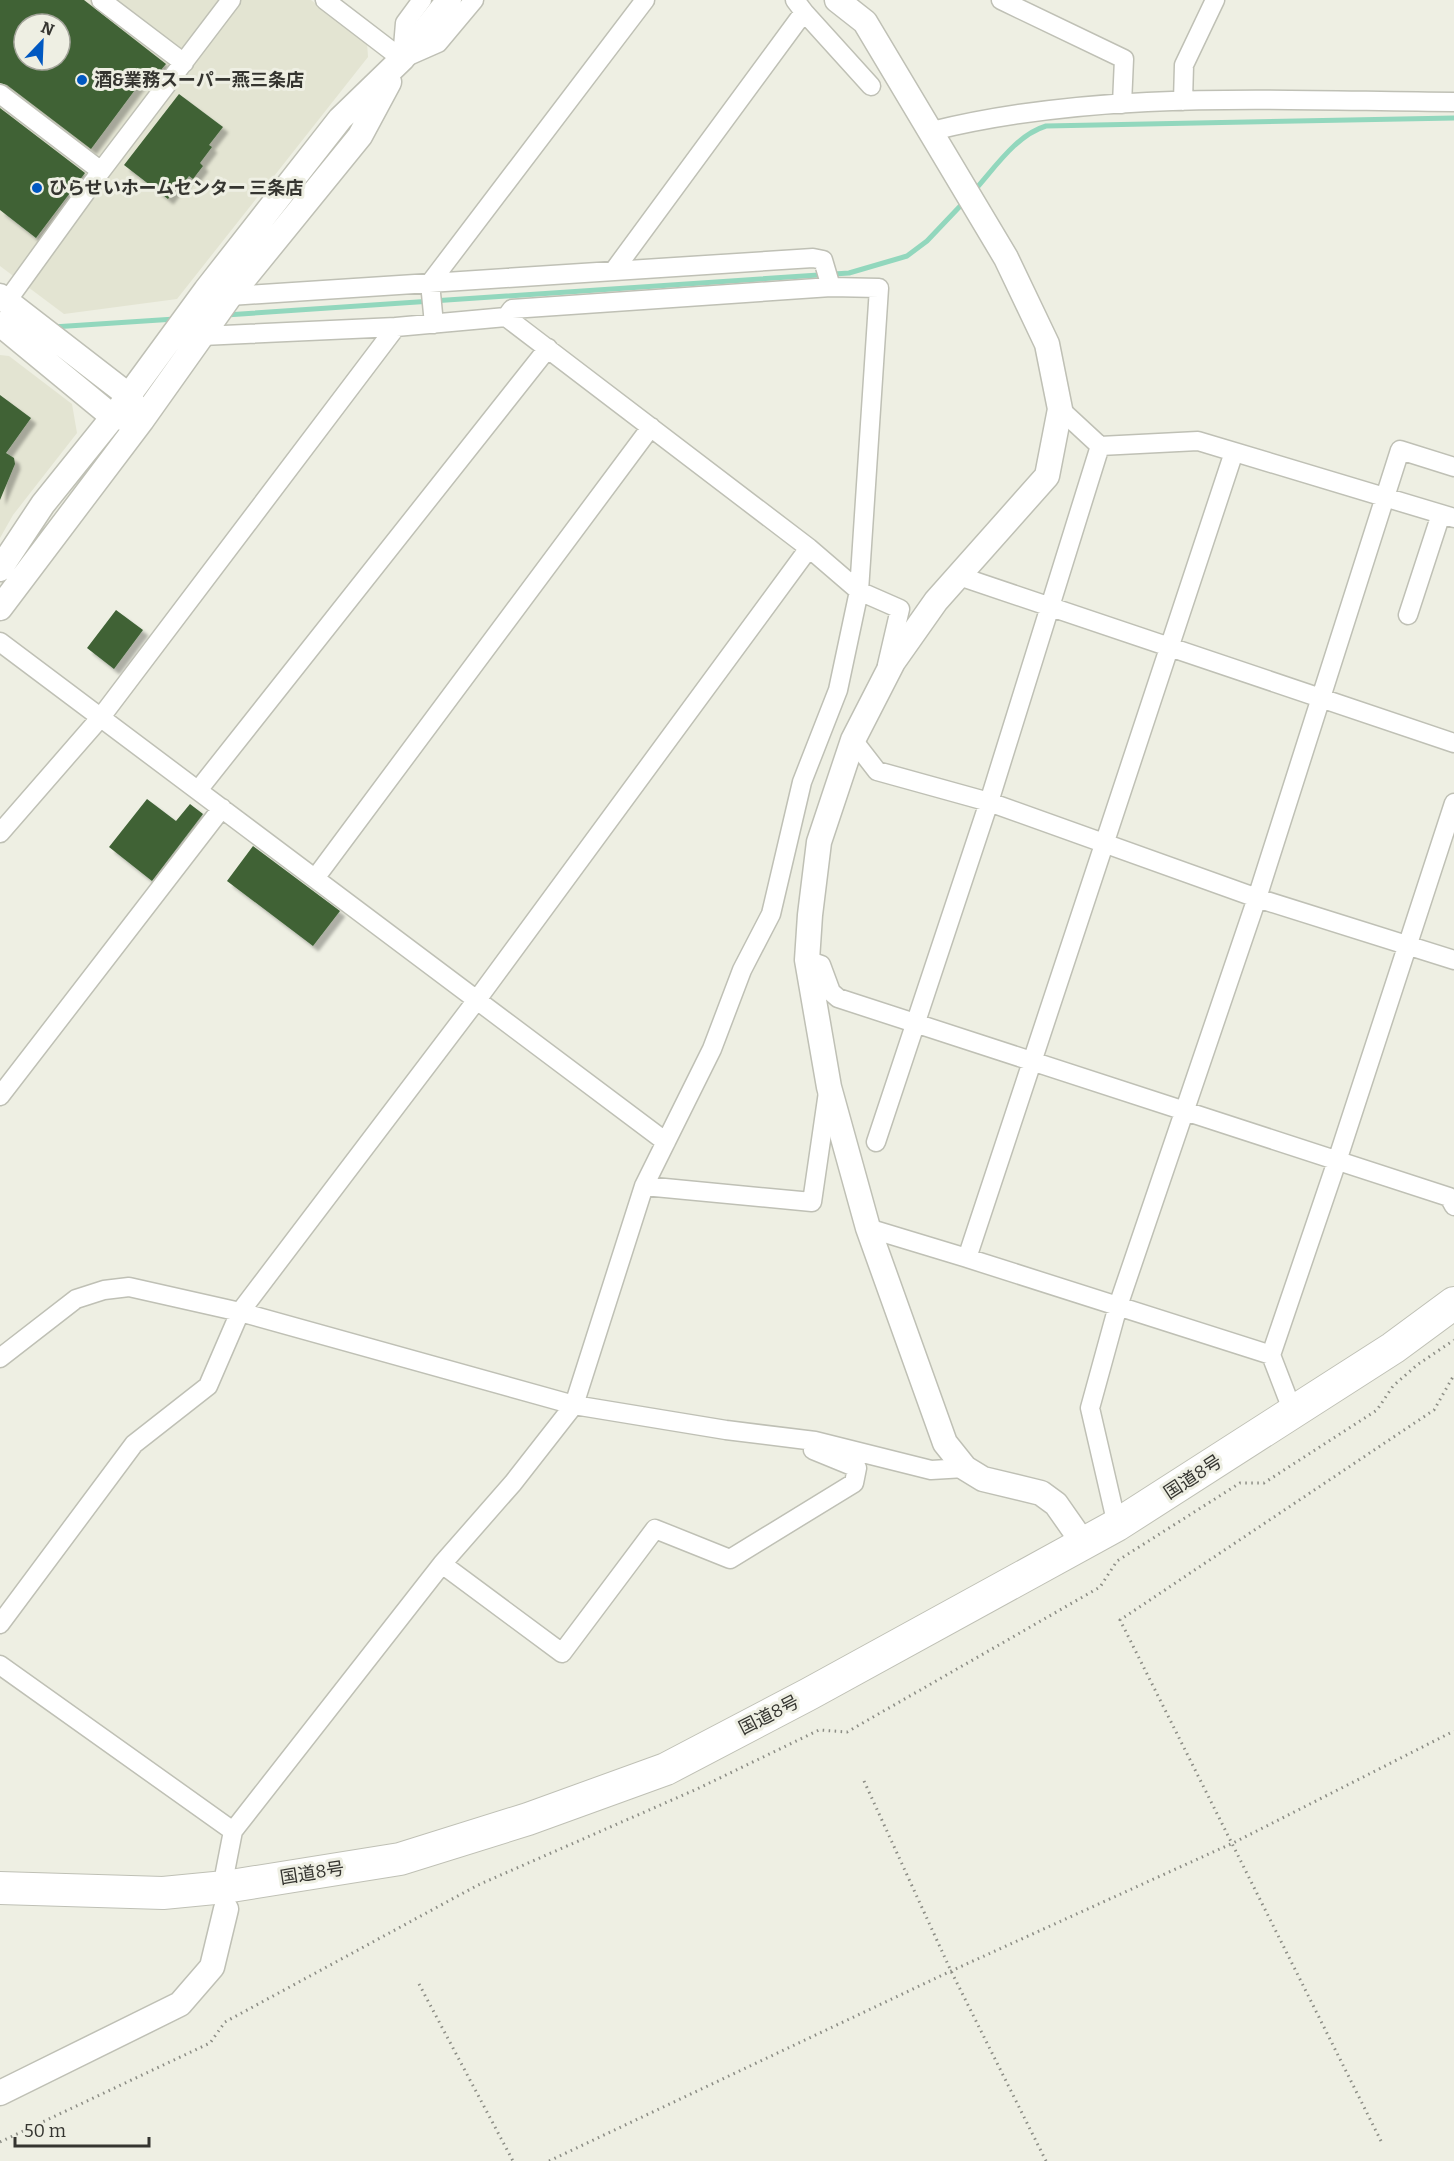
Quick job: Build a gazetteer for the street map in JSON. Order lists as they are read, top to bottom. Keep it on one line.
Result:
{"streets":{"highway":["国道8号"]},"places":["酒&業務スーパー燕三条店","ひらせいホームセンター 三条店"],"scale_bar":"50 m","north":"top right"}
